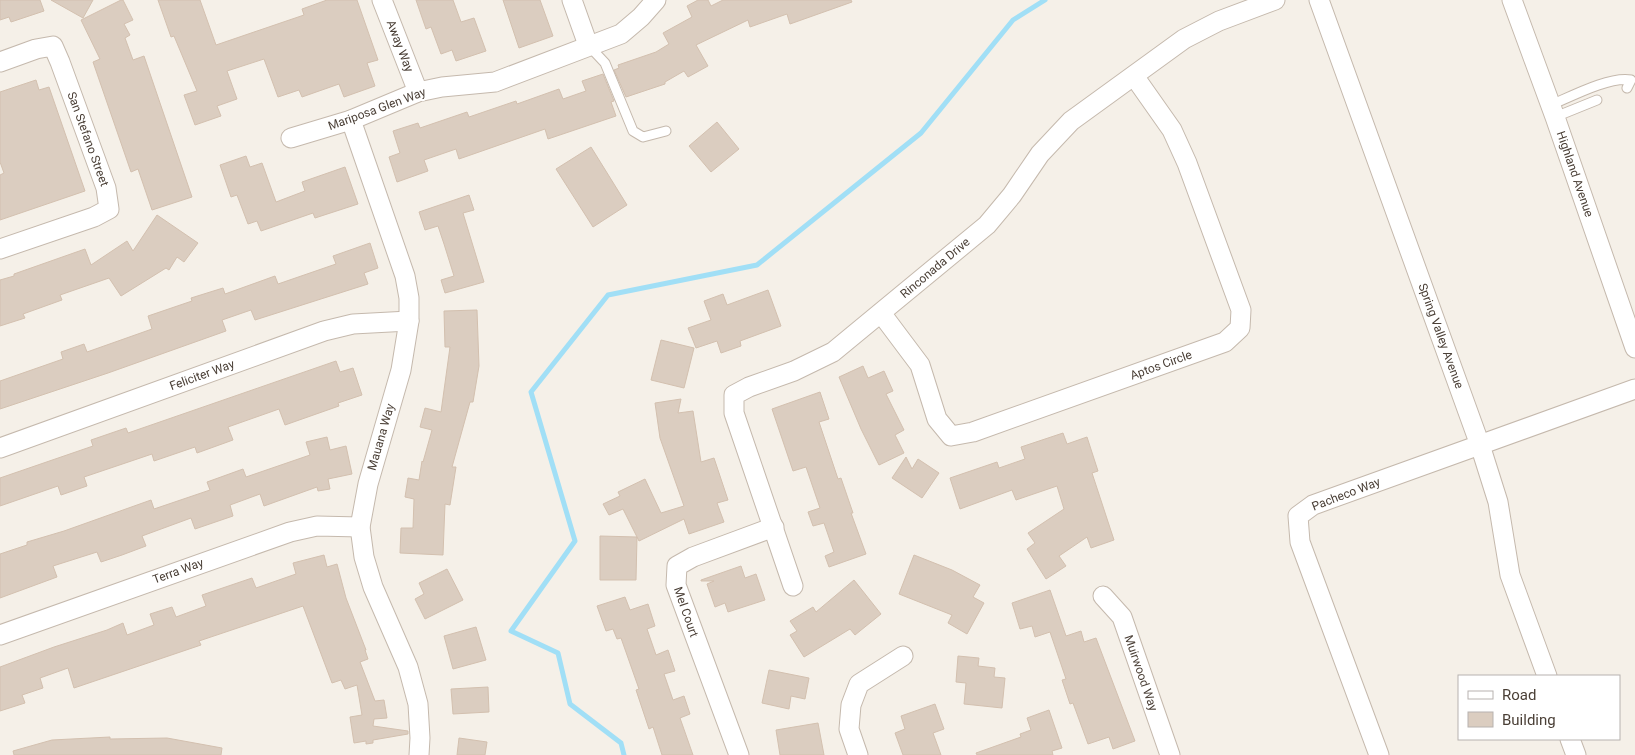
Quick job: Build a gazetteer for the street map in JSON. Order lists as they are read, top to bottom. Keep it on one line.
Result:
{"streets":{"street":["Away Way","Mariposa Glen Way","San Stefano Street","Highland Avenue","Rinconada Drive","Spring Valley Avenue","Aptos Circle","Feliciter Way","Mauana Way","Pacheco Way","Terra Way","Mel Court","Muirwood Way"]},"crossings":[["Away Way","Mariposa Glen Way"],["Mariposa Glen Way","Mauana Way"],["Rinconada Drive","Aptos Circle"],["Rinconada Drive","Mel Court"],["Spring Valley Avenue","Pacheco Way"],["Feliciter Way","Mauana Way"],["Mauana Way","Terra Way"]],"legend":["Road","Building"]}
